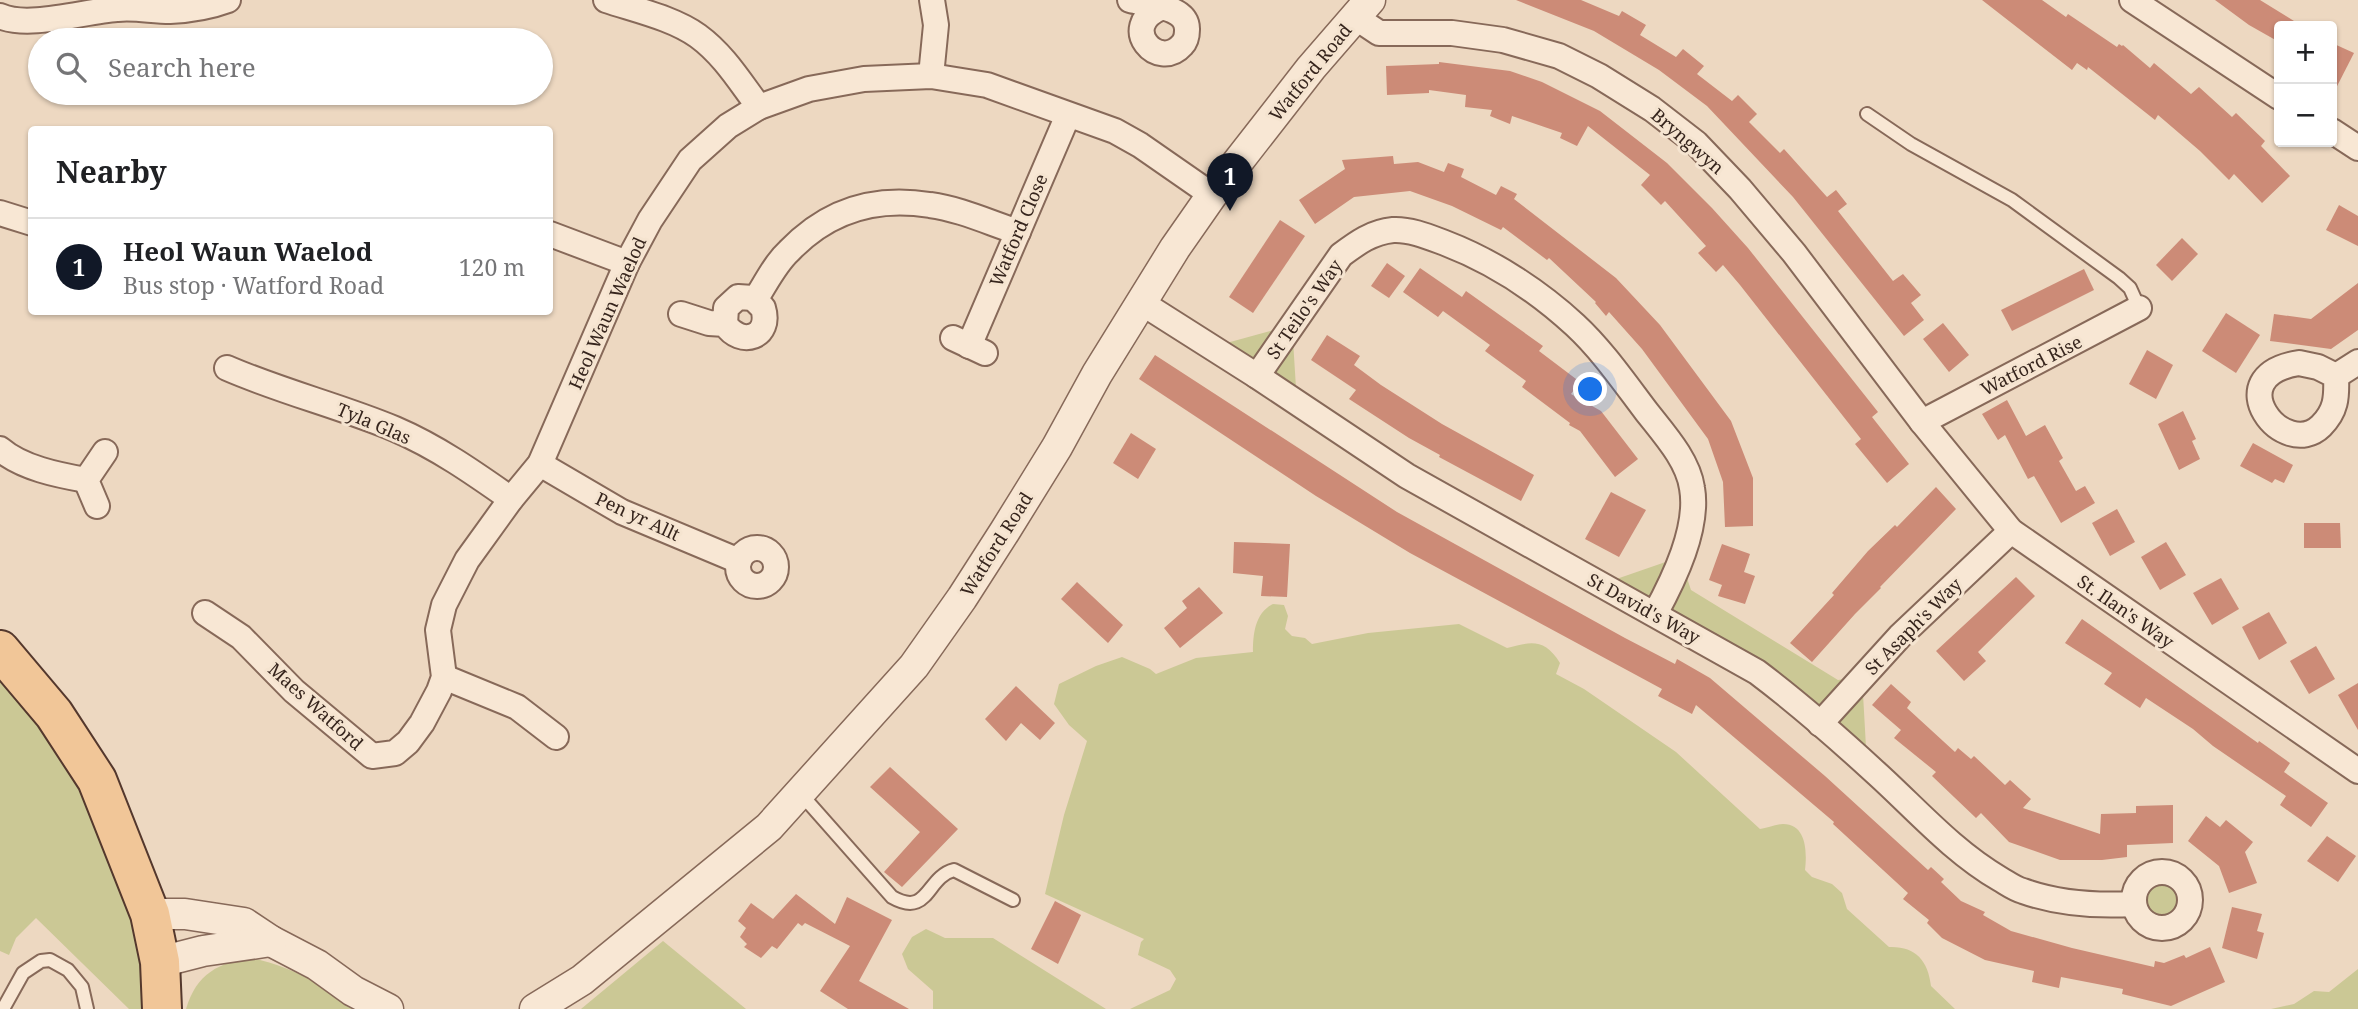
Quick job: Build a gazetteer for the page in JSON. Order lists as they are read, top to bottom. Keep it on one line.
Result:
{"streets":{"street":["Watford Road","Bryngwyn","Watford Close","St Teilo's Way","Heol Waun Waelod","Watford Rise","Tyla Glas","Pen yr Allt","St David's Way","St. Ilan's Way","St Asaph's Way","Maes Watford"]},"crossings":[["Watford Road","Bryngwyn"],["Watford Road","Heol Waun Waelod"],["Watford Road","St David's Way"],["Bryngwyn","Watford Rise"],["Bryngwyn","St. Ilan's Way"],["Watford Close","Heol Waun Waelod"],["St Teilo's Way","St David's Way"],["Heol Waun Waelod","Tyla Glas"],["Heol Waun Waelod","Pen yr Allt"],["Heol Waun Waelod","Maes Watford"],["Watford Rise","St. Ilan's Way"],["St David's Way","St Asaph's Way"],["St. Ilan's Way","St Asaph's Way"]],"page":{"map_buttons":["+","−"],"search":"Search here","heading":"Nearby","pins":"1","list":[{"mark":"1","name":"Heol Waun Waelod","note":"Bus stop · Watford Road","value":"120 m"}]}}
